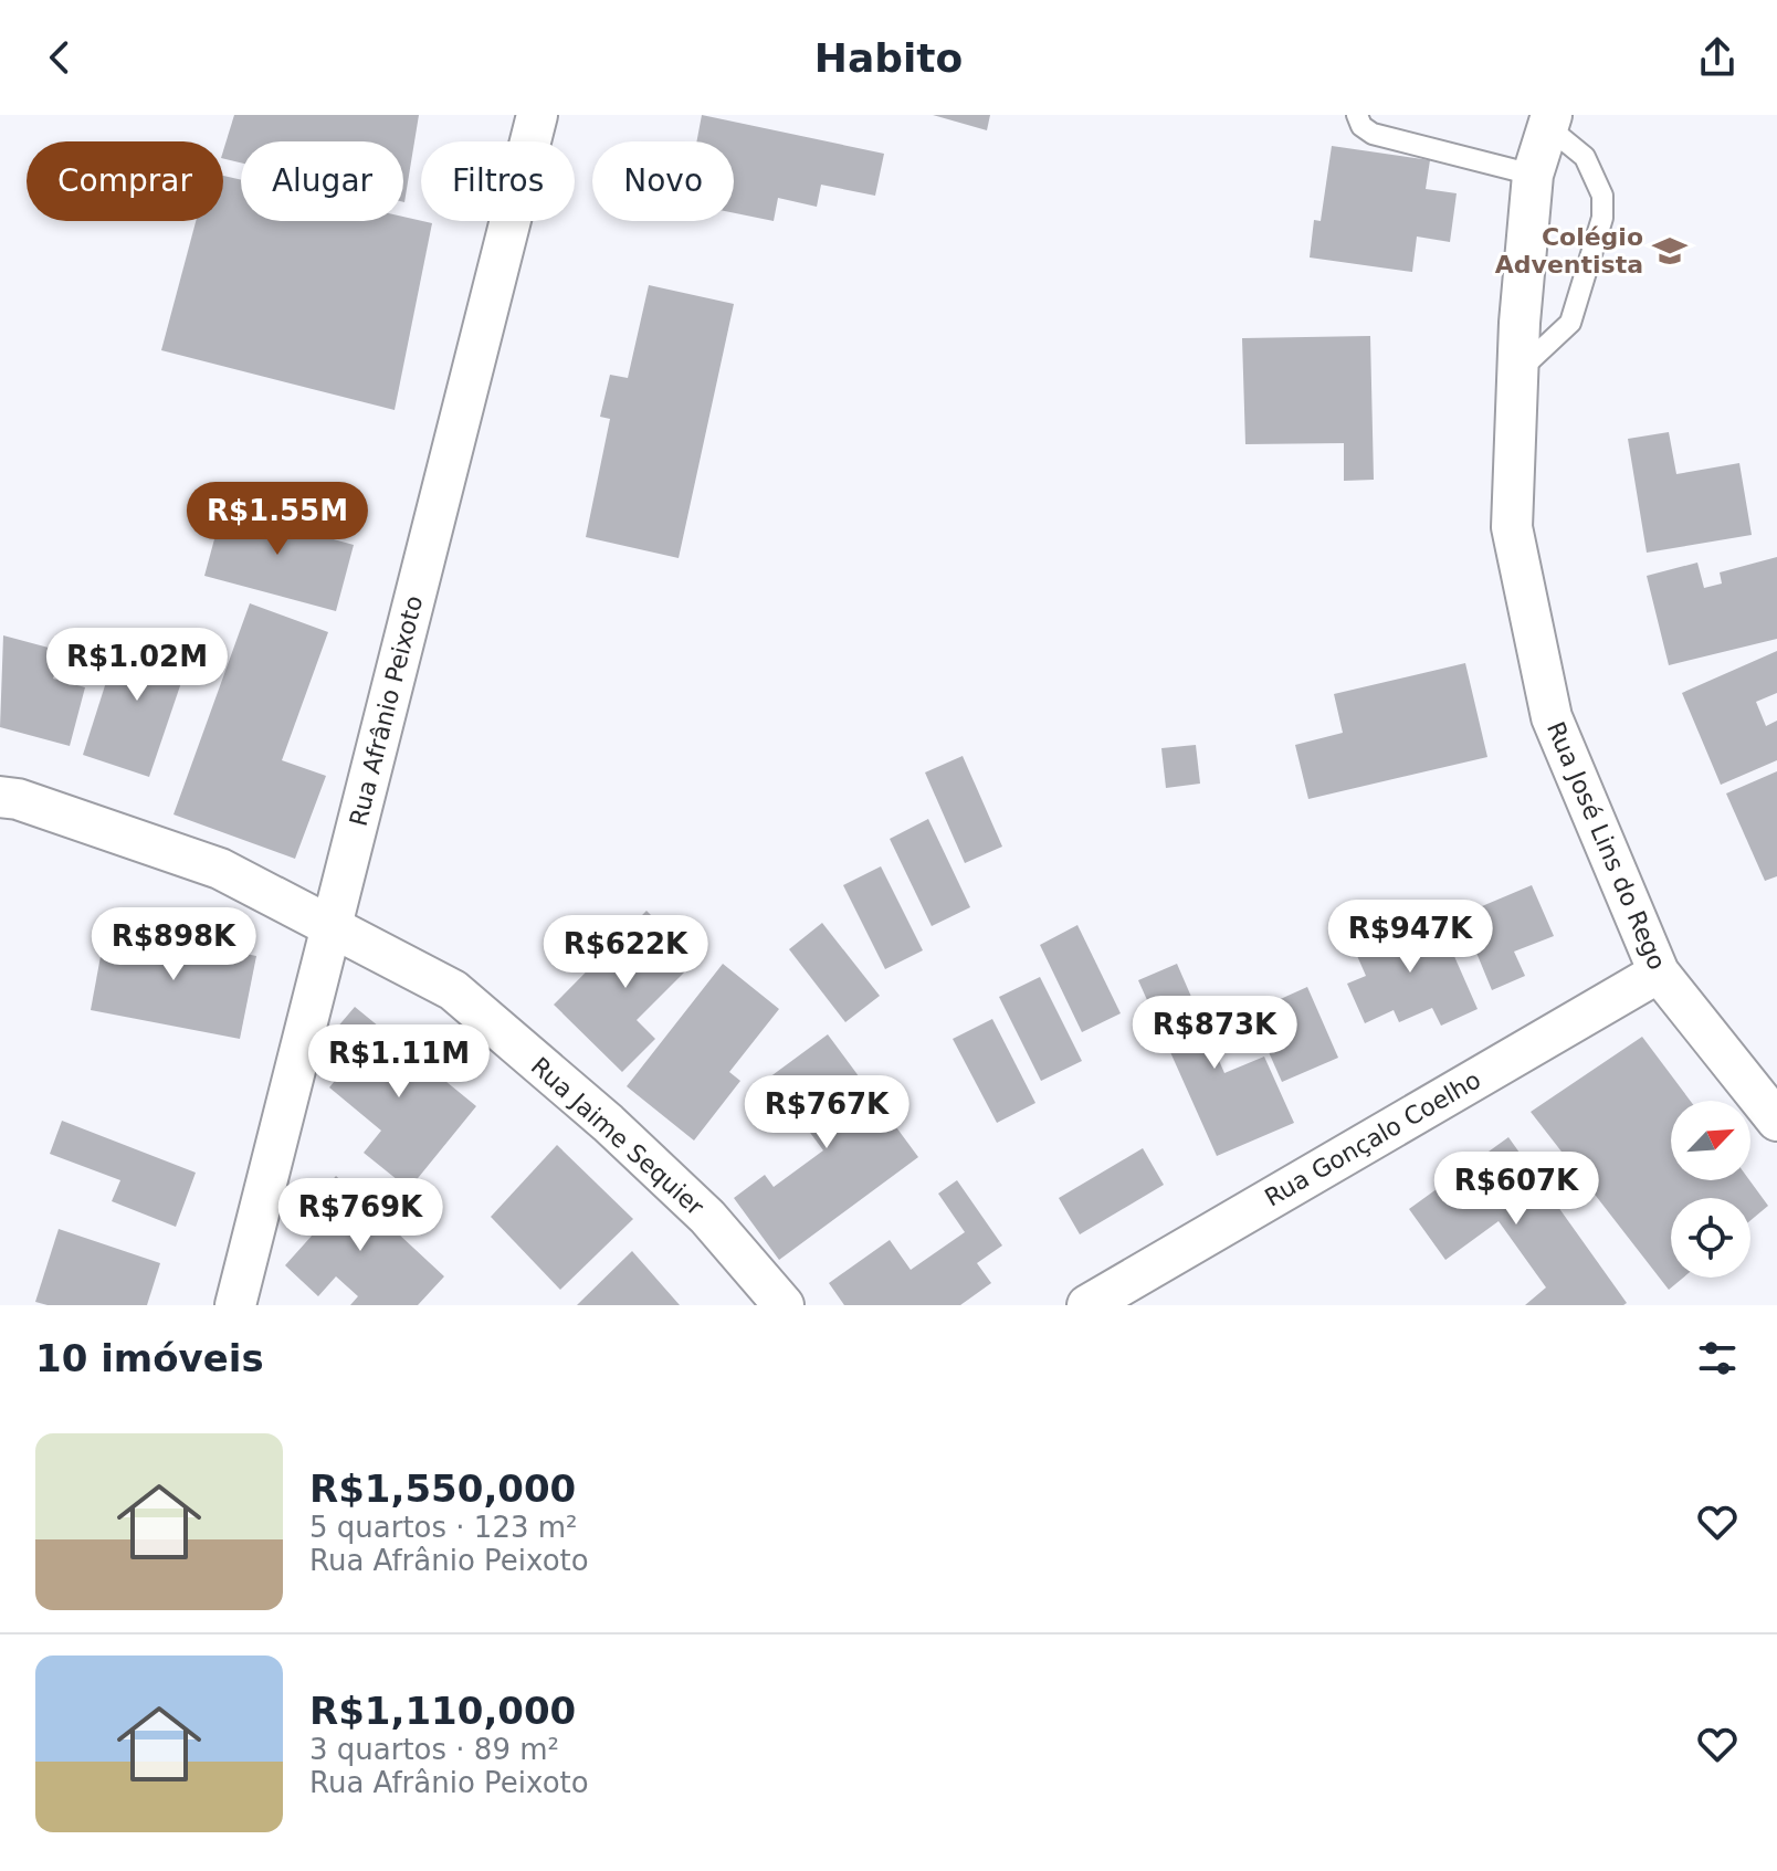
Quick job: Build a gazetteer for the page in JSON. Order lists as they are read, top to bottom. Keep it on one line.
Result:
{"streets":{"street":["Rua Afrânio Peixoto","Rua José Lins do Rego","Rua Jaime Sequier","Rua Gonçalo Coelho"]},"crossings":[["Rua Afrânio Peixoto","Rua Jaime Sequier"],["Rua José Lins do Rego","Rua Gonçalo Coelho"]],"places":{"school or university":["Colégio Adventista"]},"north":"top right","page":{"header":"Habito","chip":["Comprar","Alugar","Filtros","Novo"],"price":["R$1.55M","R$1.02M","R$947K","R$898K","R$622K","R$873K","R$1.11M","R$767K","R$607K","R$769K"],"heading":"10 imóveis","list":[{"name":"R$1,550,000","note":"5 quartos · 123 m² · Rua Afrânio Peixoto"},{"name":"R$1,110,000","note":"3 quartos · 89 m² · Rua Afrânio Peixoto"}]}}
